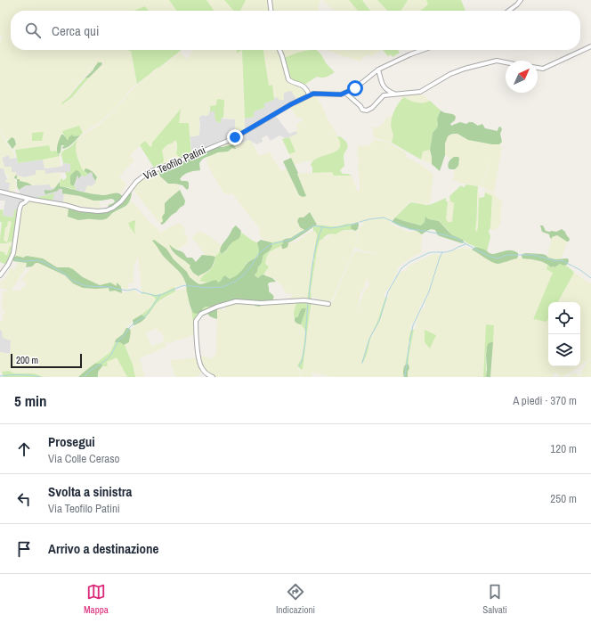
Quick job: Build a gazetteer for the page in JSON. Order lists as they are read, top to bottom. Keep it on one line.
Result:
{"streets":{"street":["Via Teofilo Patini"]},"scale_bar":"200 m","north":"top right","page":{"search":"Cerca qui","scale":"200 m","heading":["5 min","A piedi · 370 m"],"list":[["Prosegui","Via Colle Ceraso","120 m"],["Svolta a sinistra","Via Teofilo Patini","250 m"],"Arrivo a destinazione"],"nav":["Mappa","Indicazioni","Salvati"]}}
